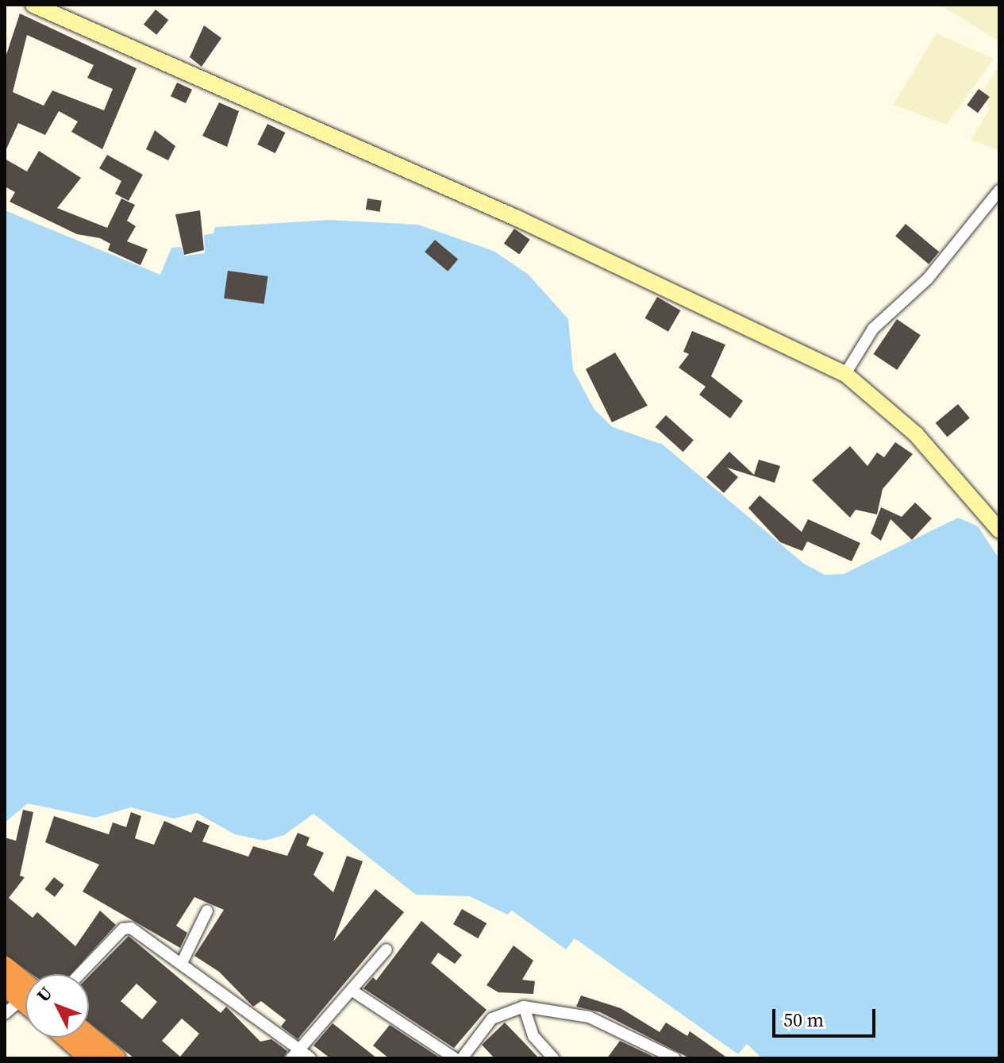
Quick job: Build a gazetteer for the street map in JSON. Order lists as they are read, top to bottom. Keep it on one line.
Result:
{"scale_bar":"50 m","north":"top left"}
